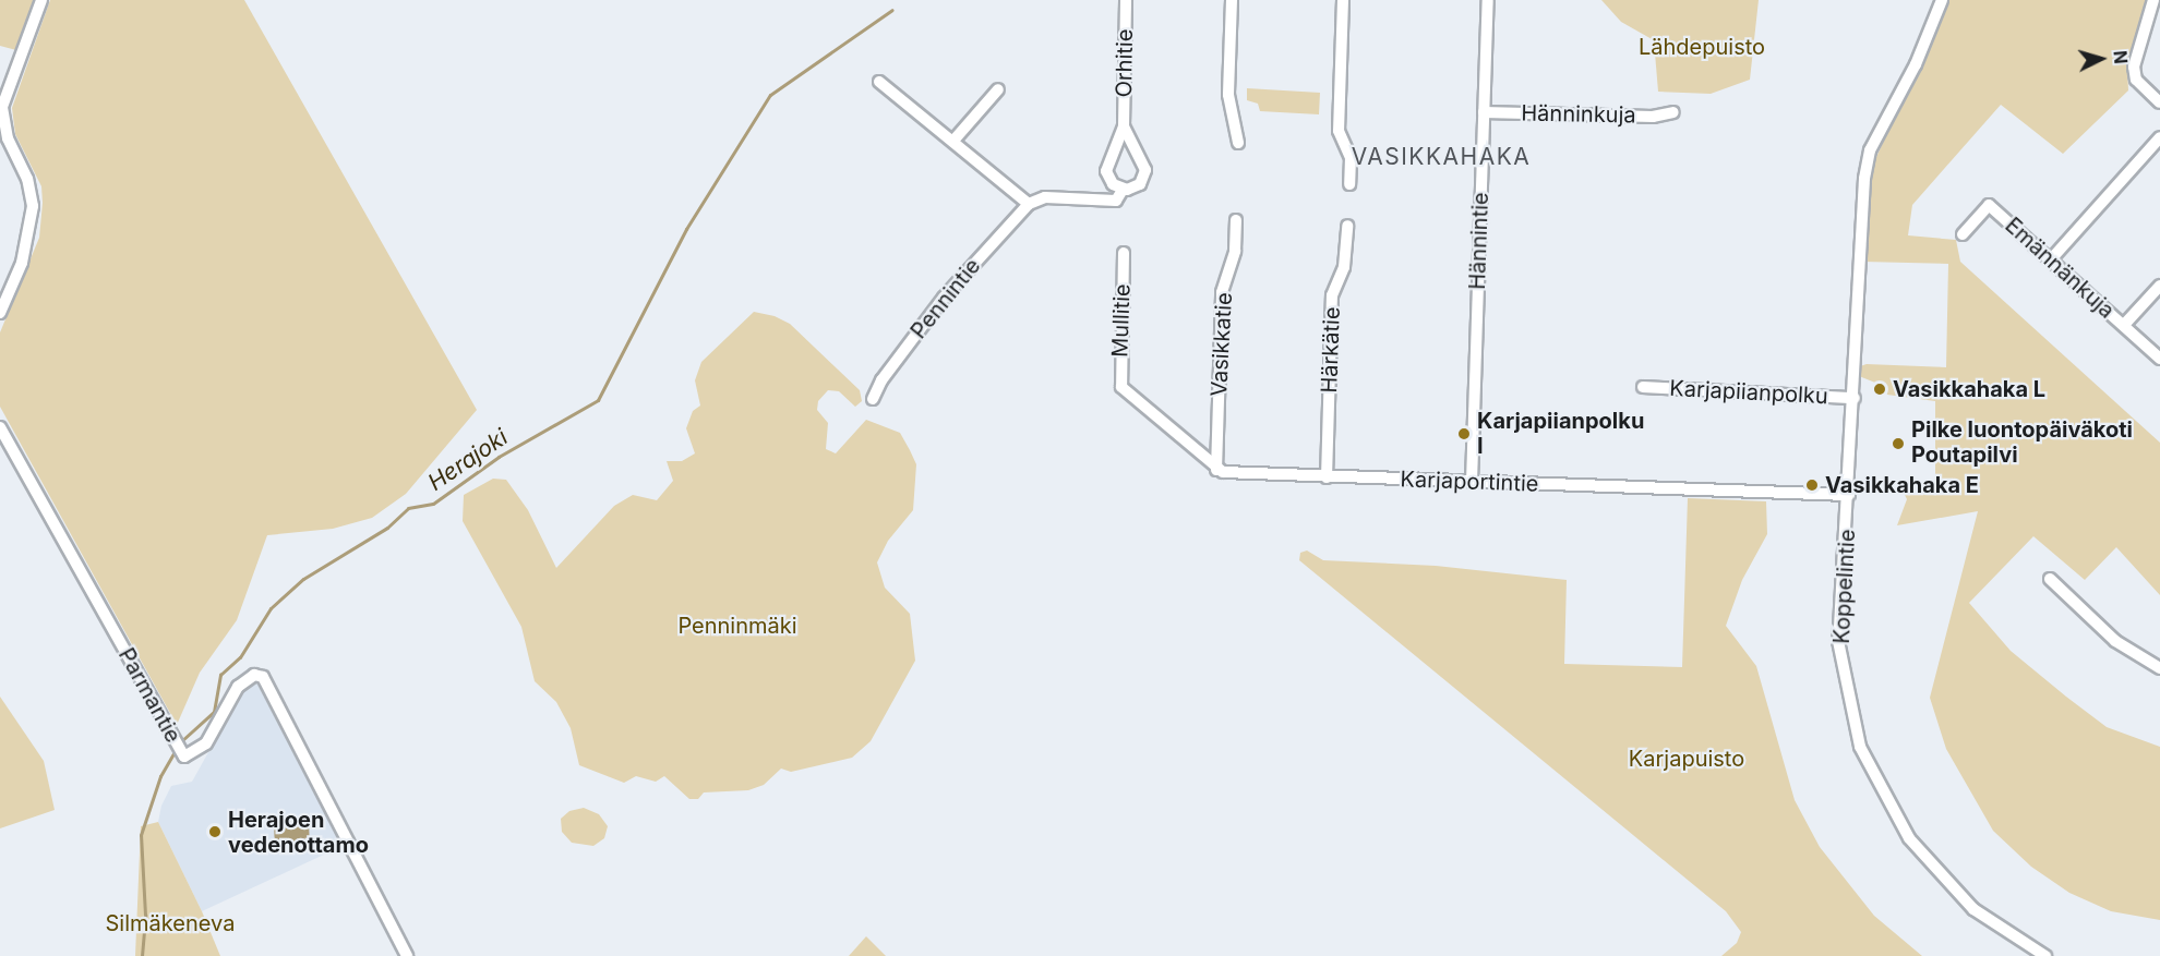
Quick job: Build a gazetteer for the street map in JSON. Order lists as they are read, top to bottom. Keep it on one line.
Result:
{"streets":{"street":["Orhitie","Hänninkuja","Hännintie","Emännänkuja","Pennintie","Mullitie","Vasikkatie","Härkätie","Karjapiianpolku","Karjaportintie","Koppelintie","Parmantie"]},"crossings":[["Hänninkuja","Hännintie"],["Hännintie","Karjaportintie"],["Mullitie","Vasikkatie"],["Mullitie","Karjaportintie"],["Vasikkatie","Karjaportintie"],["Härkätie","Karjaportintie"],["Karjapiianpolku","Koppelintie"],["Karjaportintie","Koppelintie"]],"districts":["VASIKKAHAKA"],"water":["Herajoki"],"parks":["Lähdepuisto","Penninmäki","Karjapuisto","Silmäkeneva"],"places":["Vasikkahaka L","Karjapiianpolku I","Pilke luontopäiväkoti Poutapilvi","Vasikkahaka E","Herajoen vedenottamo"],"north":"right"}
